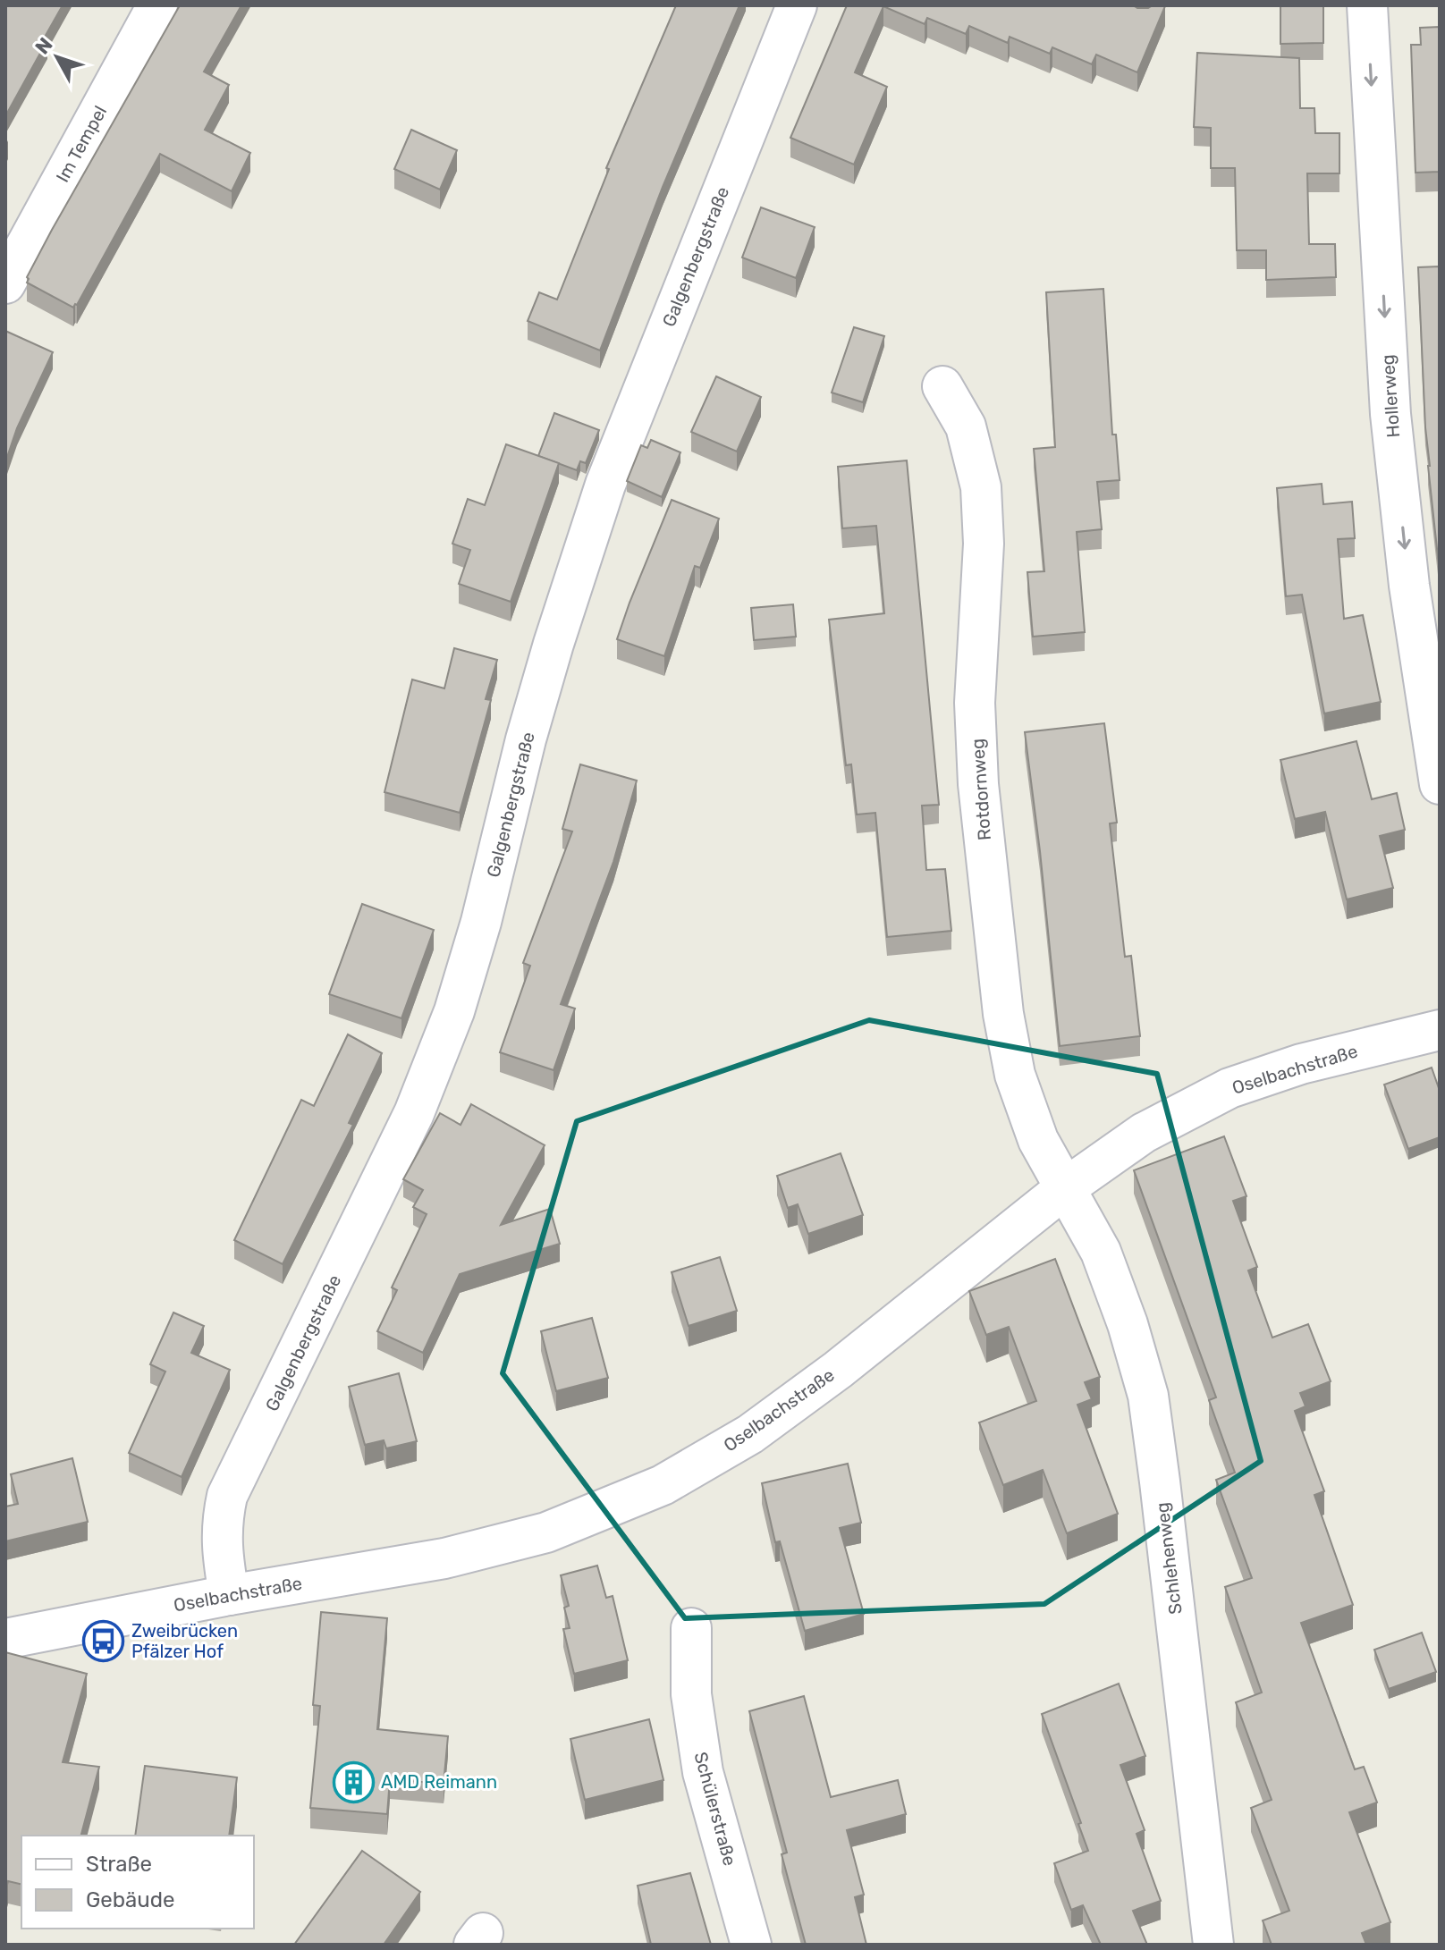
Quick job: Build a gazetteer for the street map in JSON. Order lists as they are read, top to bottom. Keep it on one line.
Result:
{"streets":{"street":["Im Tempel","Galgenbergstraße","Hollerweg","Rotdornweg","Oselbachstraße","Schlehenweg","Schülerstraße"]},"crossings":[["Galgenbergstraße","Oselbachstraße"],["Rotdornweg","Oselbachstraße"],["Rotdornweg","Schlehenweg"],["Oselbachstraße","Schlehenweg"]],"one_way":["Hollerweg"],"places":{"bus stop":["Zweibrücken Pfälzer Hof"],"building":["AMD Reimann"]},"legend":["Straße","Gebäude"],"north":"top left"}
